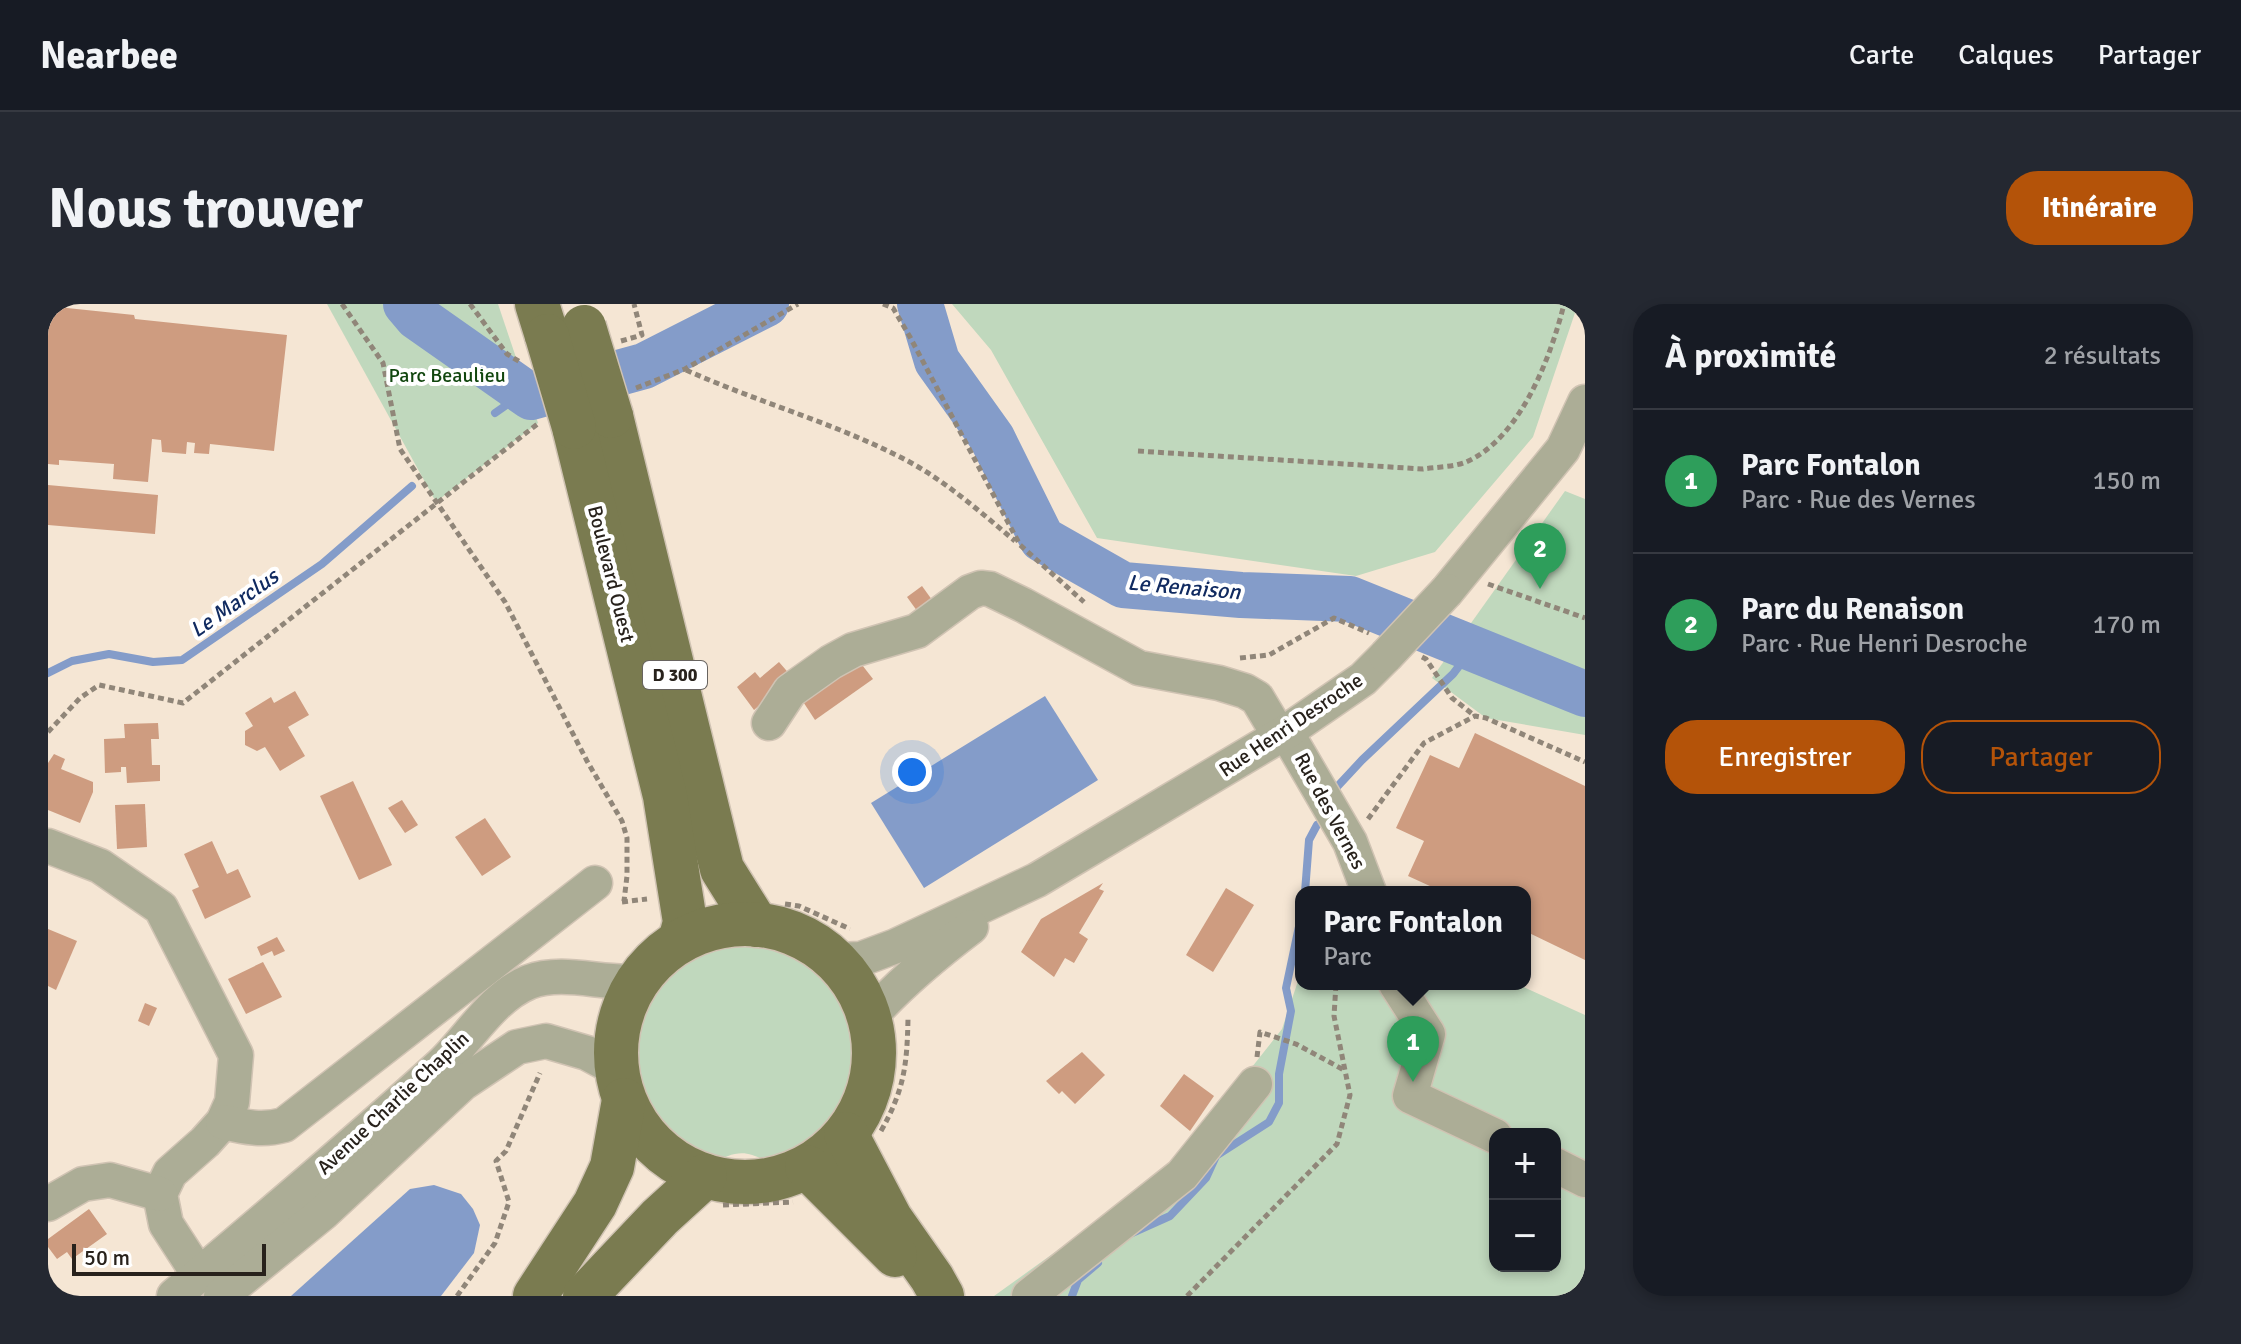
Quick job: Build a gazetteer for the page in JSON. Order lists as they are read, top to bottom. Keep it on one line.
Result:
{"streets":{"main road":["Boulevard Ouest","D 300"],"street":["Rue Henri Desroche","Rue des Vernes","Avenue Charlie Chaplin"]},"crossings":[["Boulevard Ouest","Rue Henri Desroche"],["Boulevard Ouest","Avenue Charlie Chaplin"],["Rue Henri Desroche","Rue des Vernes"],["Rue Henri Desroche","Avenue Charlie Chaplin"]],"water":["Le Renaison","Le Marclus"],"parks":["Parc Beaulieu"],"scale_bar":"50 m","page":{"header":"Nearbee","nav":["Carte","Calques","Partager"],"buttons":["Itinéraire",["Enregistrer","Partager"]],"title":"Nous trouver","heading":["À proximité","2 résultats"],"list":[{"mark":"1","name":"Parc Fontalon","note":"Parc · Rue des Vernes","value":"150 m"},{"mark":"2","name":"Parc du Renaison","note":"Parc · Rue Henri Desroche","value":"170 m"}],"pins":["2","1"],"popup":["Parc Fontalon","Parc"],"map_buttons":["+","−"],"scale":"50 m"}}
